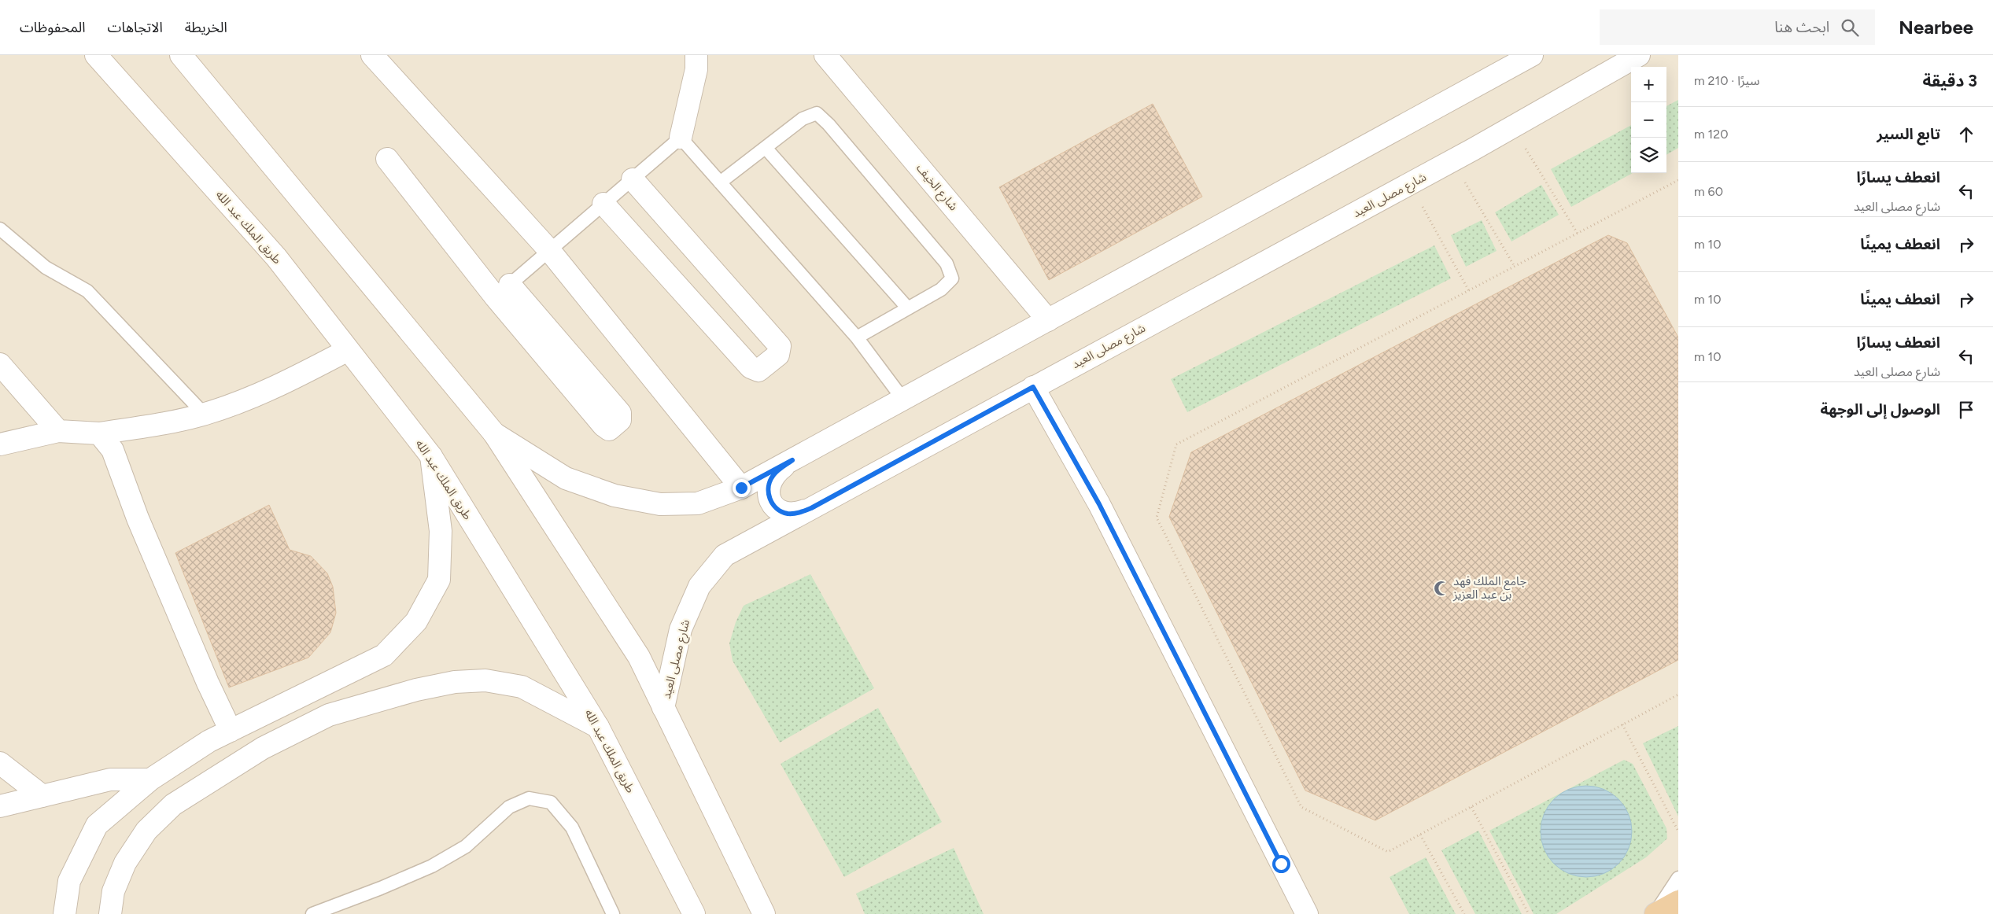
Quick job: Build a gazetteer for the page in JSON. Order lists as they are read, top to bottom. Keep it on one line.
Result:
{"streets":{"street":["شارع الخيف","شارع مصلى العيد","طريق الملك عبد الله"]},"places":{"mosque":["جامع الملك فهد بن عبد العزيز"]},"page":{"header":"Nearbee","search":"ابحث هنا","nav":["الخريطة","الاتجاهات","المحفوظات"],"heading":["3 دقيقة","سيرًا · 210 m"],"map_buttons":["+","−"],"list":[["تابع السير","120 m"],["انعطف يسارًا","شارع مصلى العيد","60 m"],["انعطف يمينًا","10 m"],["انعطف يمينًا","10 m"],["انعطف يسارًا","شارع مصلى العيد","10 m"],"الوصول إلى الوجهة"]}}
